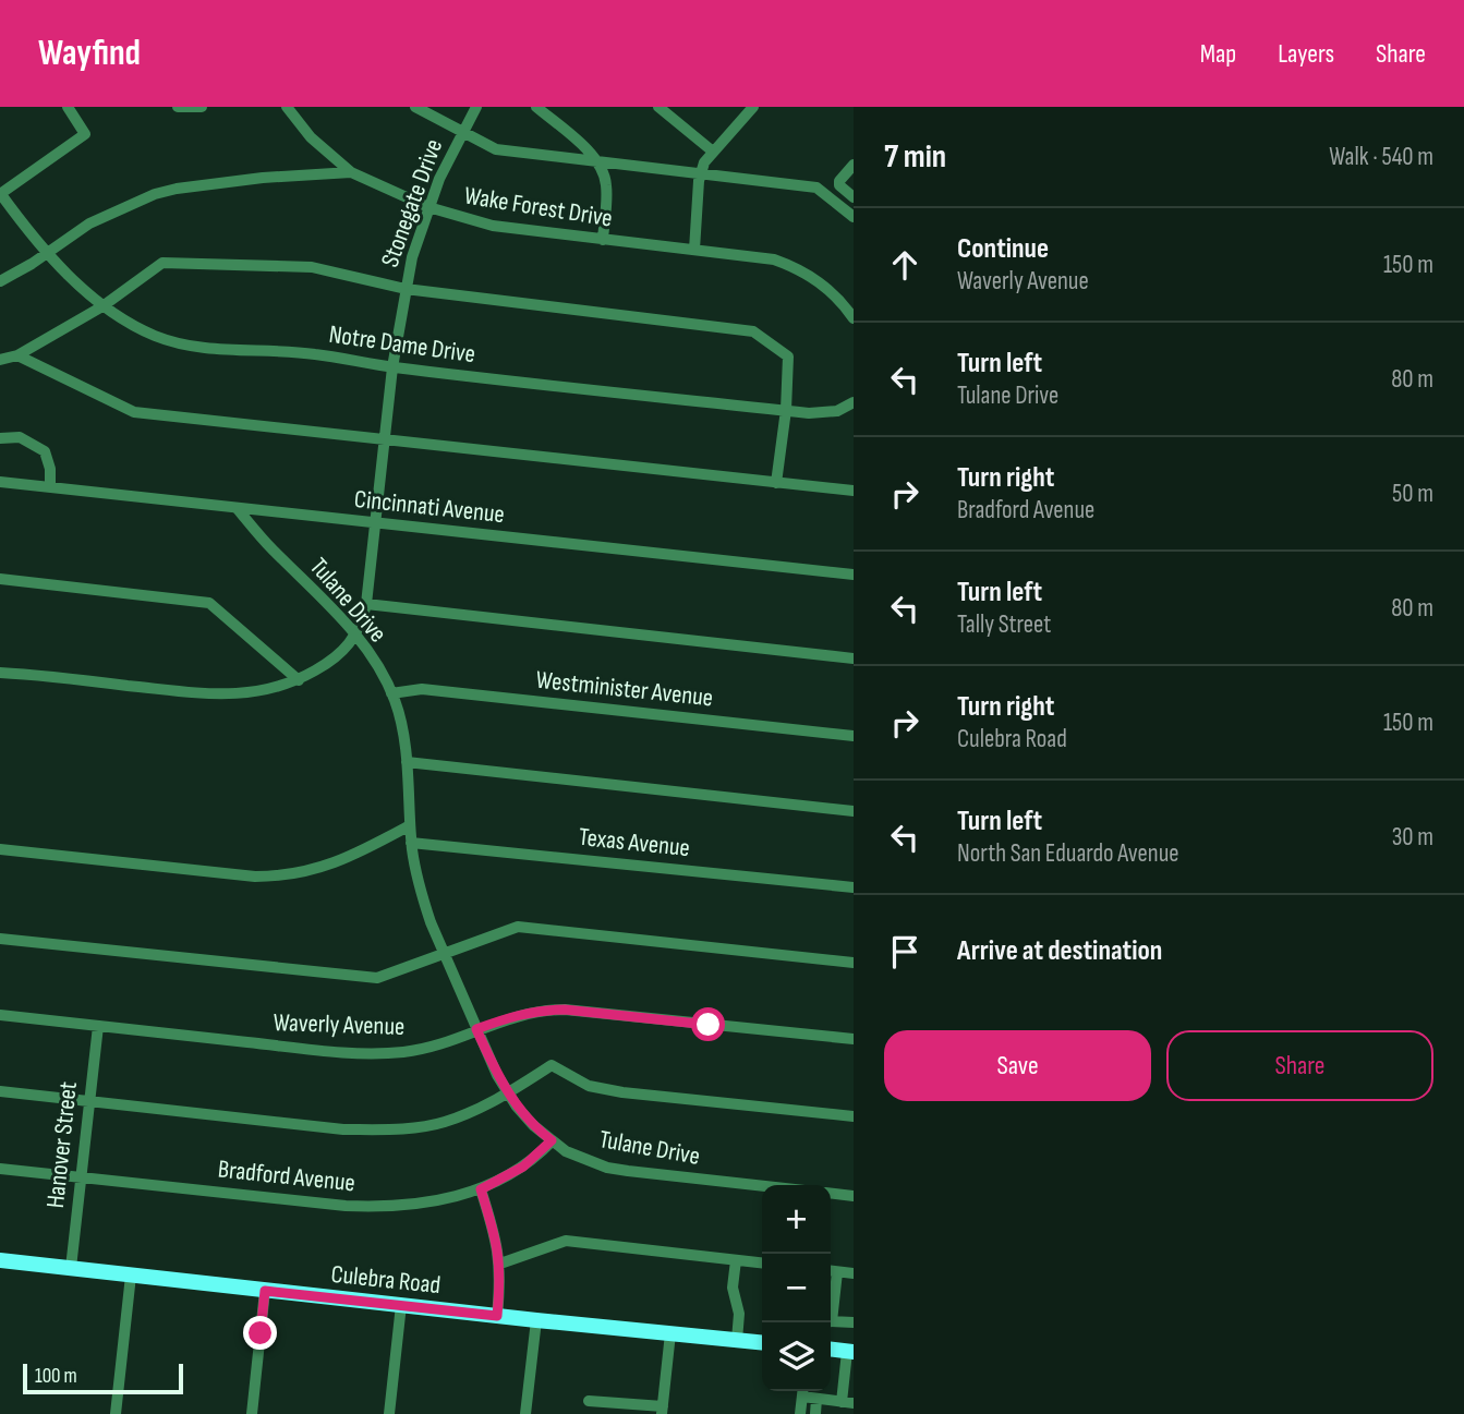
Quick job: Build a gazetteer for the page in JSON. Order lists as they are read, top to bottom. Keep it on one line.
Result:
{"streets":{"main road":["Culebra Road"],"street":["Stonegate Drive","Wake Forest Drive","Notre Dame Drive","Cincinnati Avenue","Tulane Drive","Westminister Avenue","Texas Avenue","Waverly Avenue","Hanover Street","Bradford Avenue"]},"crossings":[["Stonegate Drive","Wake Forest Drive"],["Stonegate Drive","Notre Dame Drive"],["Stonegate Drive","Cincinnati Avenue"],["Stonegate Drive","Tulane Drive"],["Wake Forest Drive","Notre Dame Drive"],["Cincinnati Avenue","Tulane Drive"],["Tulane Drive","Westminister Avenue"],["Tulane Drive","Texas Avenue"],["Tulane Drive","Waverly Avenue"],["Tulane Drive","Bradford Avenue"],["Waverly Avenue","Hanover Street"],["Hanover Street","Bradford Avenue"],["Hanover Street","Culebra Road"]],"scale_bar":"100 m","page":{"header":"Wayfind","nav":["Map","Layers","Share"],"heading":["7 min","Walk · 540 m"],"list":[["Continue","Waverly Avenue","150 m"],["Turn left","Tulane Drive","80 m"],["Turn right","Bradford Avenue","50 m"],["Turn left","Tally Street","80 m"],["Turn right","Culebra Road","150 m"],["Turn left","North San Eduardo Avenue","30 m"],"Arrive at destination"],"buttons":["Save","Share"],"map_buttons":["+","−"],"scale":"100 m"}}
